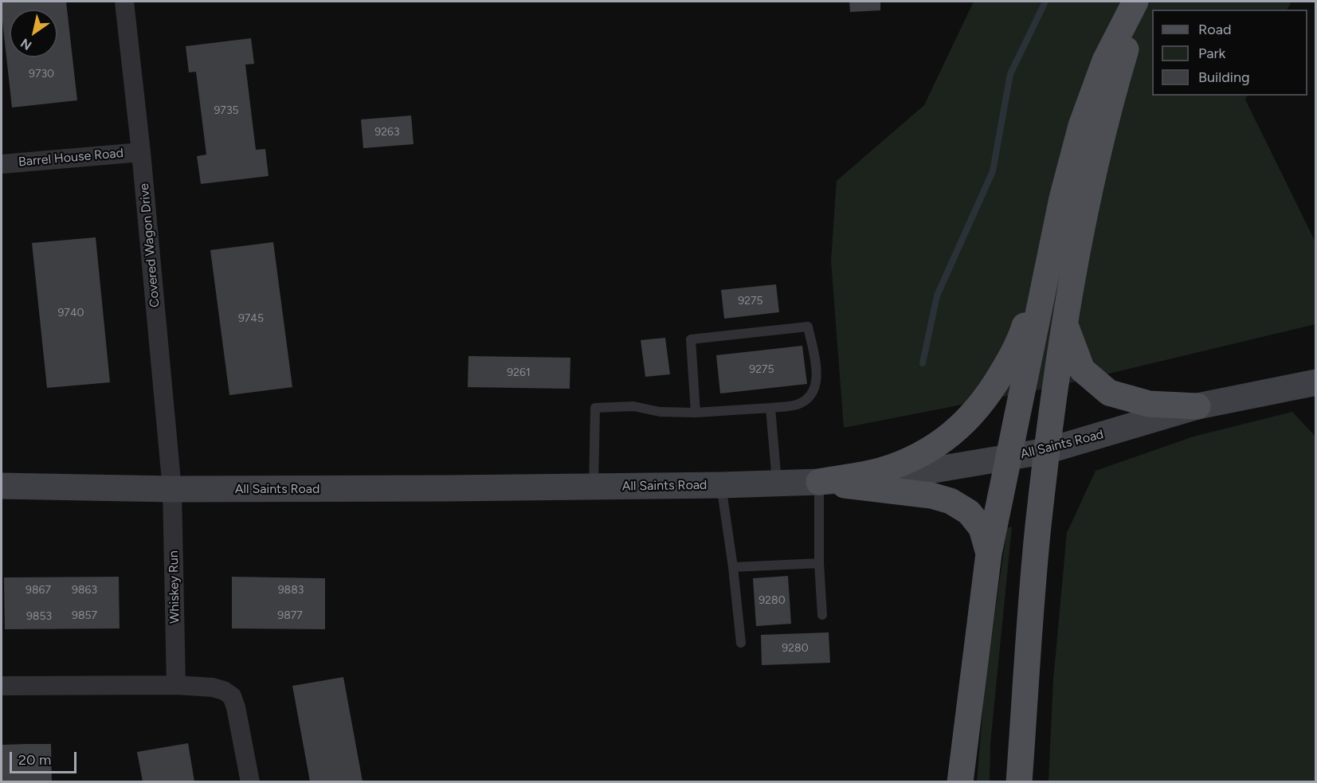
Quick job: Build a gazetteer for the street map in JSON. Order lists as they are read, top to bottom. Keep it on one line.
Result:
{"streets":{"street":["Barrel House Road","Covered Wagon Drive","All Saints Road","Whiskey Run"]},"crossings":[["Barrel House Road","Covered Wagon Drive"],["Covered Wagon Drive","All Saints Road"],["Covered Wagon Drive","Whiskey Run"],["All Saints Road","Whiskey Run"]],"house_numbers":["9730","9735","9263","9275","9740","9745","9275","9261","9867","9863","9883","9280","9857","9877","9853","9280"],"legend":["Road","Park","Building"],"scale_bar":"20 m","north":"bottom left"}
